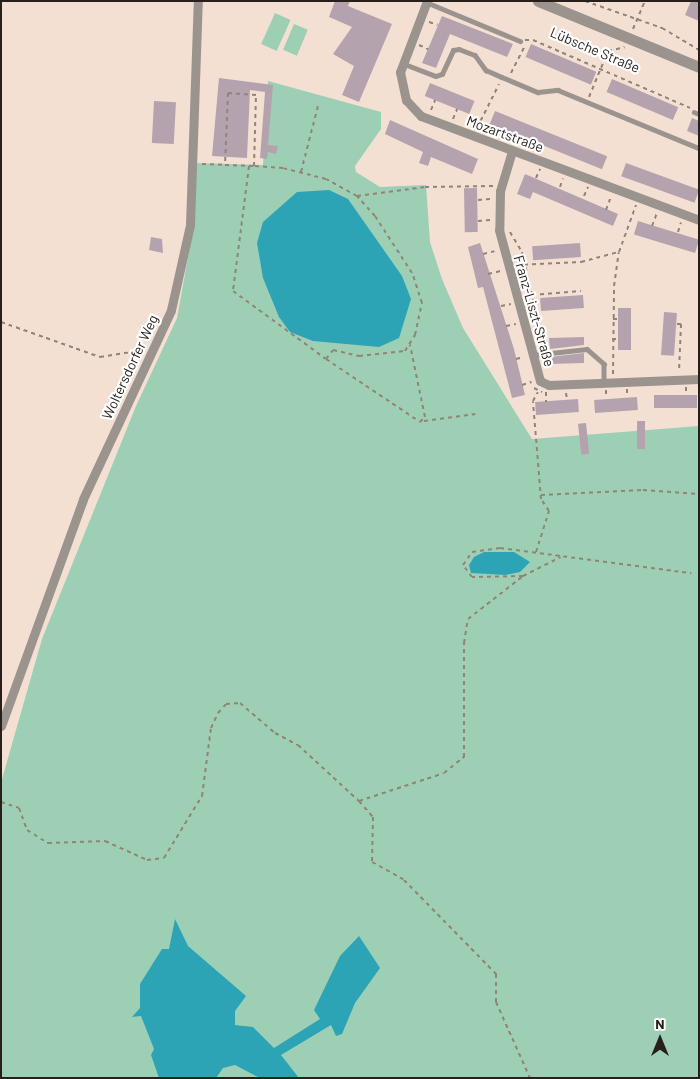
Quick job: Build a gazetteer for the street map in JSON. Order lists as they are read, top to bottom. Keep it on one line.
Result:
{"streets":{"street":["Lübsche Straße","Mozartstraße","Franz-Liszt-Straße","Woltersdorfer Weg"]},"crossings":[["Mozartstraße","Franz-Liszt-Straße"]],"north":"top"}
